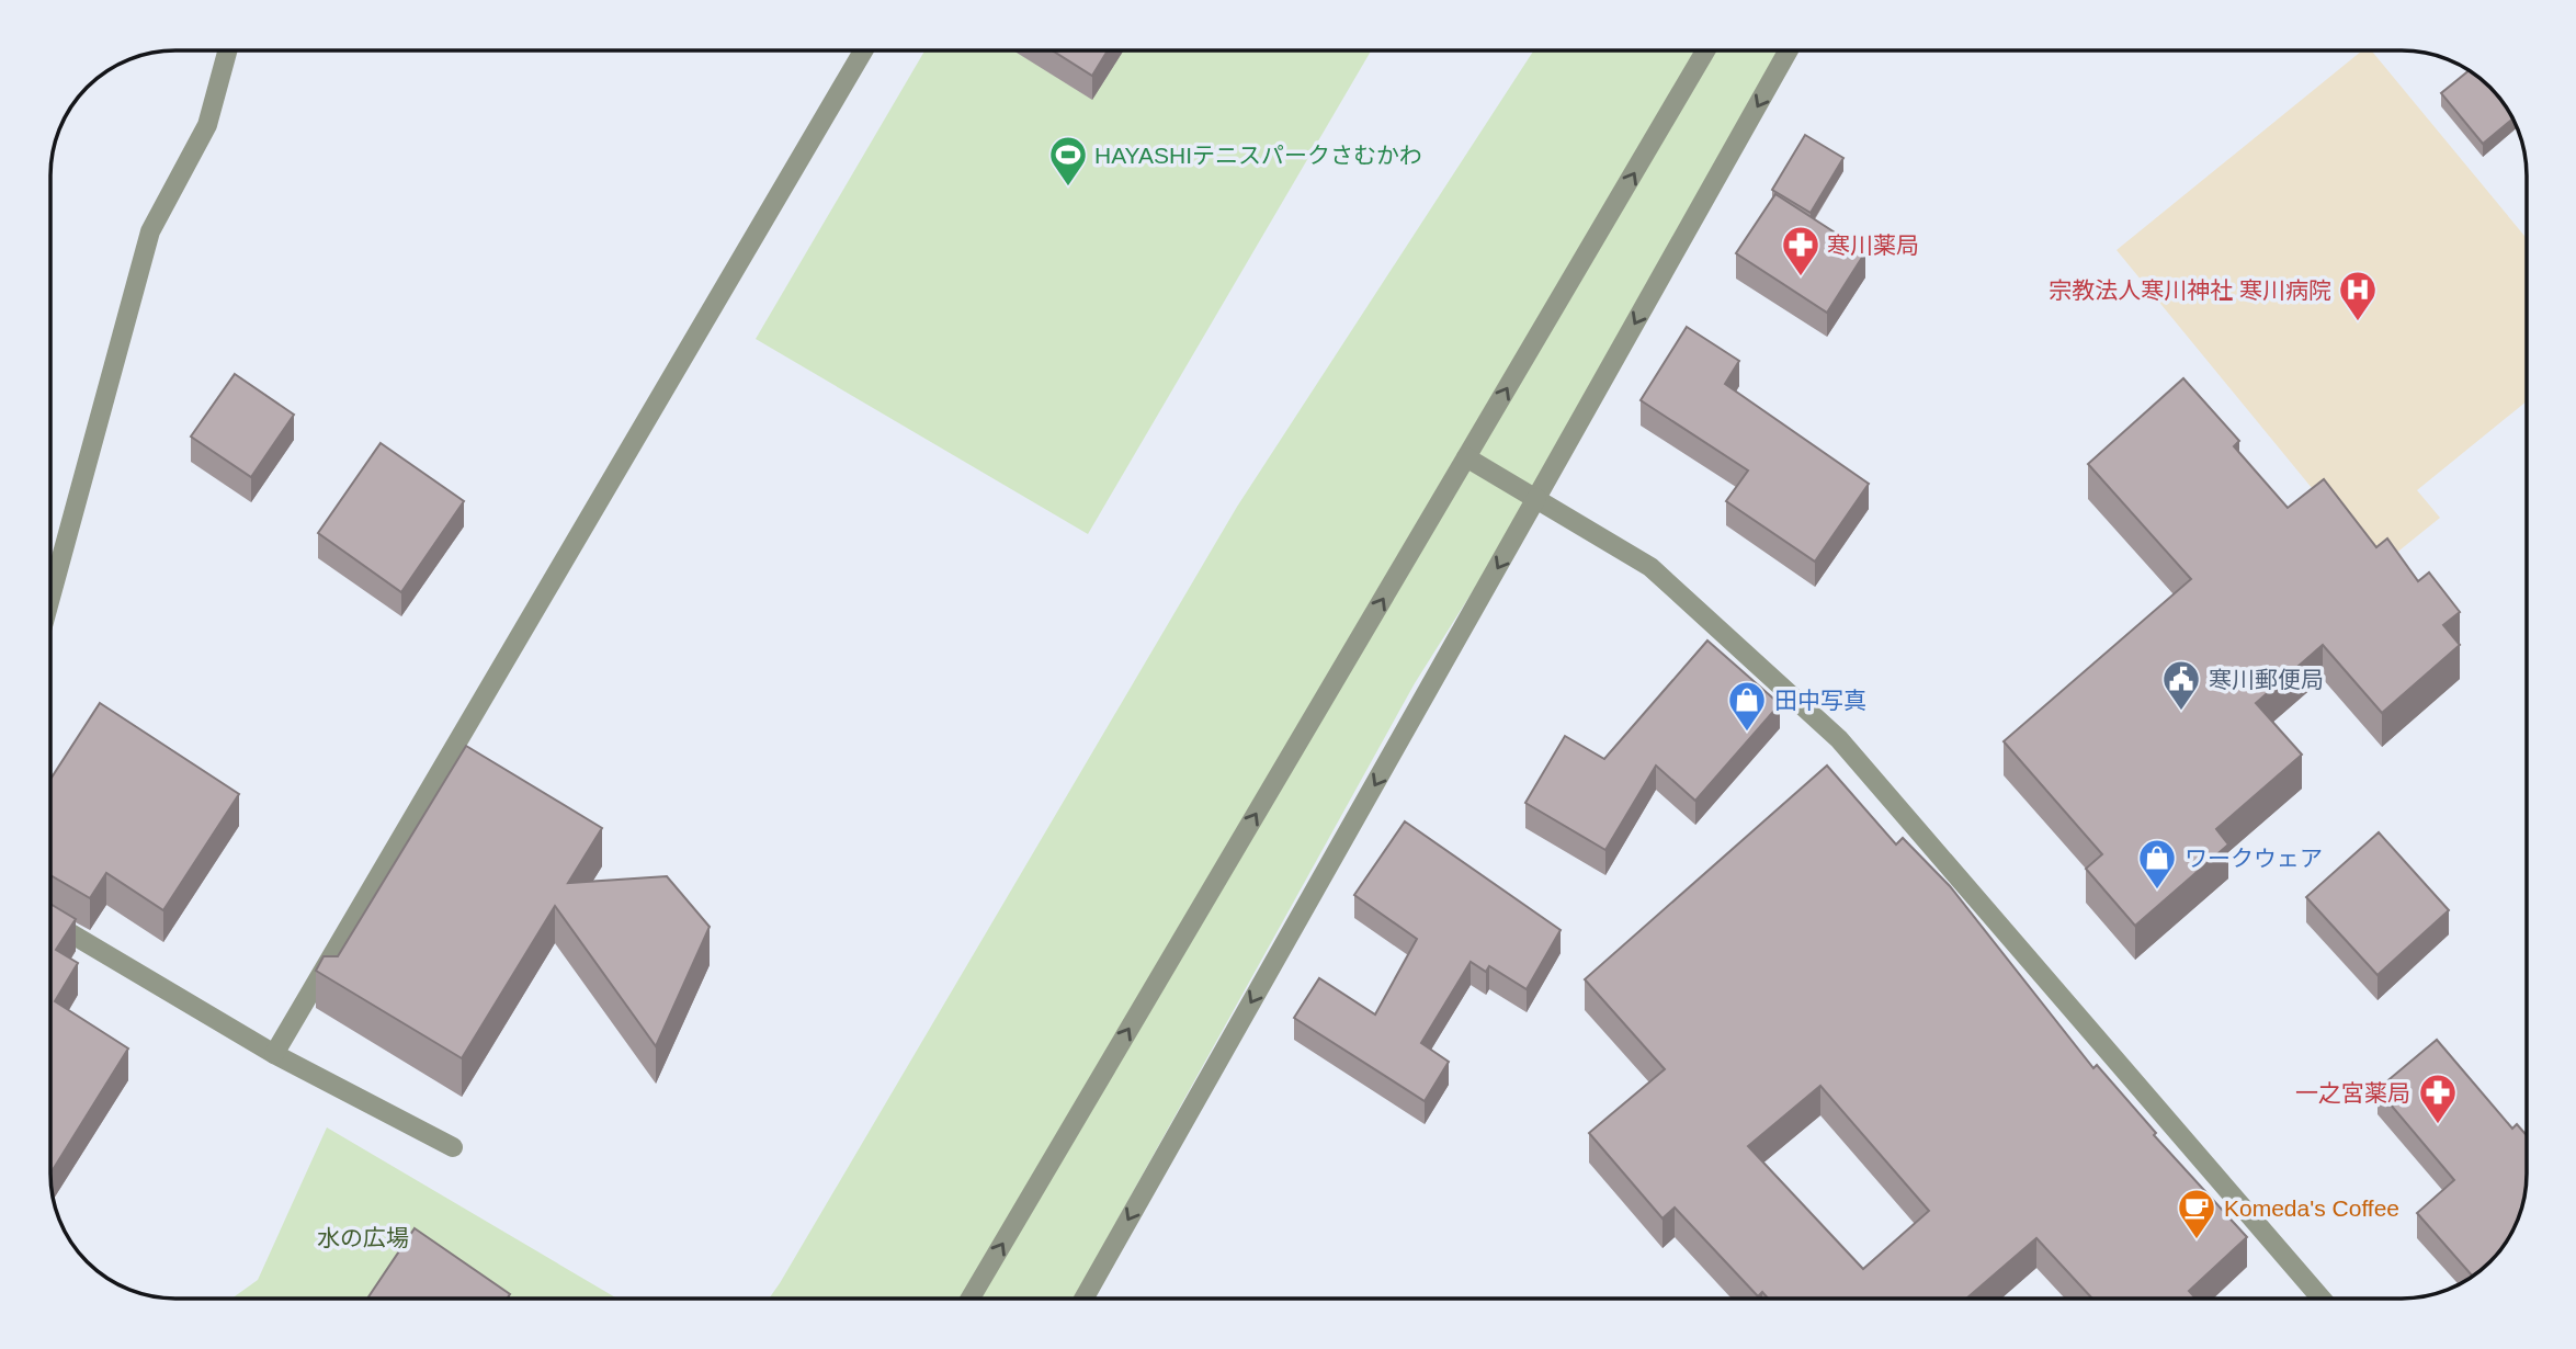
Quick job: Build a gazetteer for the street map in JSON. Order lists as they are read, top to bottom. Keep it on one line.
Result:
{"parks":["水の広場"],"places":{"sports":["HAYASHIテニスパークさむかわ"],"pharmacy":["寒川薬局","一之宮薬局"],"hospital":["宗教法人寒川神社 寒川病院"],"public building":["寒川郵便局"],"shop":["田中写真","ワークウェア"],"cafe":["Komeda's Coffee"]}}
